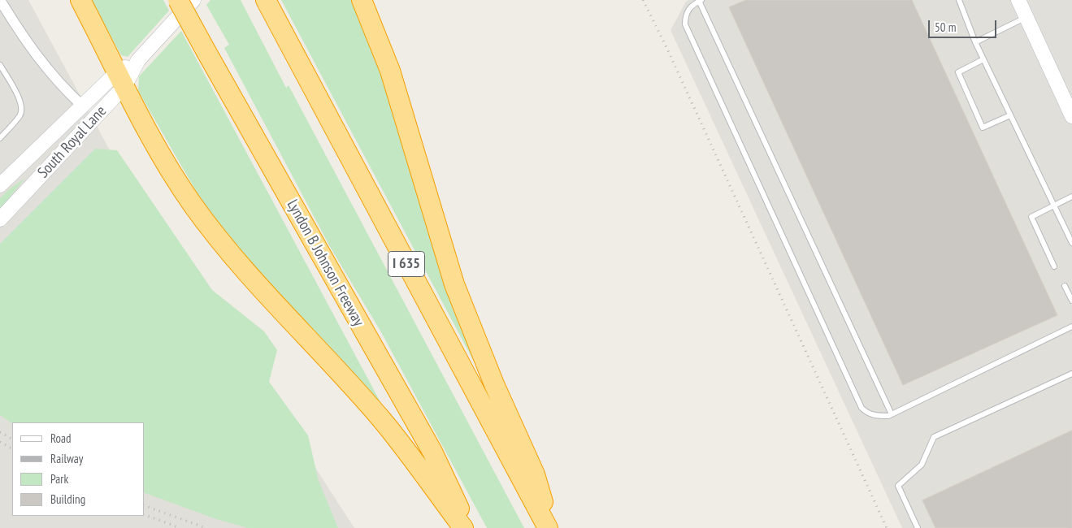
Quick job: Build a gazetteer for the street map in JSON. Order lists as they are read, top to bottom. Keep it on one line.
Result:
{"streets":{"highway":["Lyndon B Johnson Freeway","I 635"],"main road":["South Royal Lane"]},"legend":["Road","Railway","Park","Building"],"scale_bar":"50 m"}
